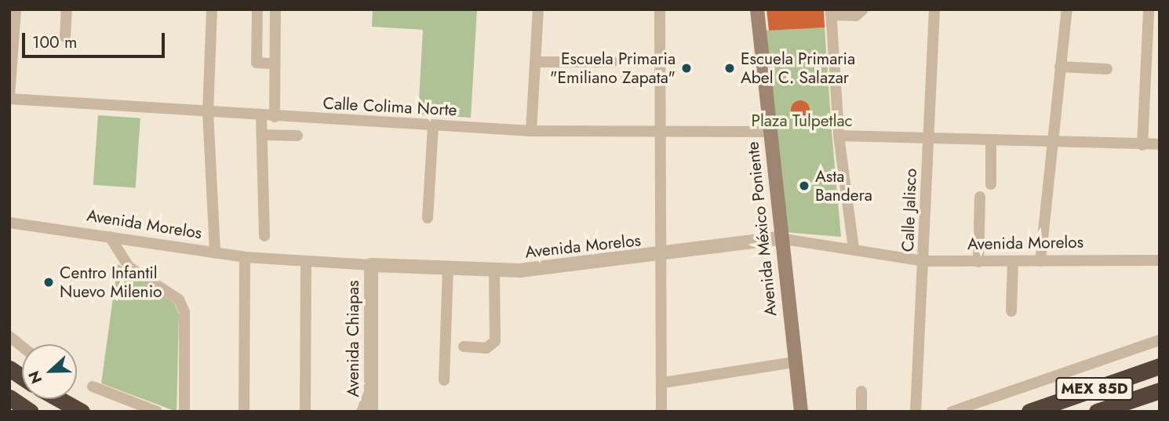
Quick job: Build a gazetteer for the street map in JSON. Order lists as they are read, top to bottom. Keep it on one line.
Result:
{"streets":{"highway":["MEX 85D"],"main road":["Avenida México Poniente"],"street":["Calle Colima Norte","Calle Jalisco","Avenida Morelos","Avenida Chiapas"]},"crossings":[["Calle Colima Norte","Avenida México Poniente"],["Calle Jalisco","Avenida Morelos"],["Avenida Morelos","Avenida México Poniente"],["Avenida Morelos","Avenida Chiapas"]],"parks":["Plaza Tulpetlac"],"places":["Escuela Primaria \"Emiliano Zapata\"","Escuela Primaria Abel C. Salazar","Asta Bandera","Centro Infantil Nuevo Milenio"],"scale_bar":"100 m","north":"left"}
